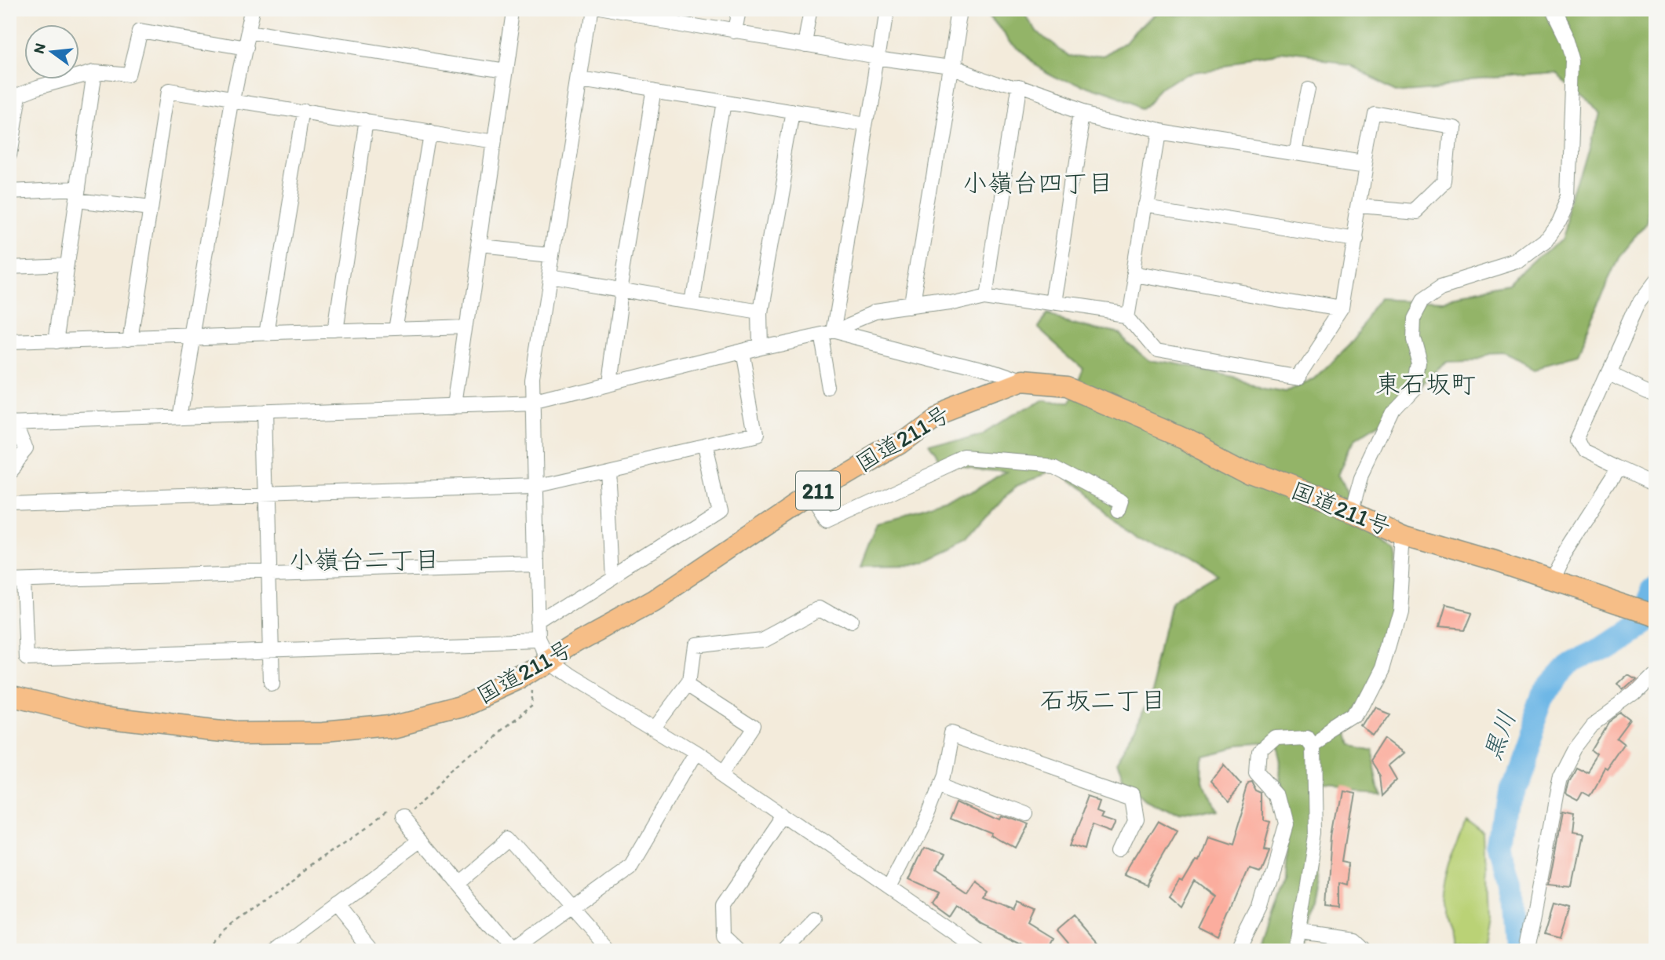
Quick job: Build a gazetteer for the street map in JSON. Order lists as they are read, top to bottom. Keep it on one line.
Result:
{"streets":{"highway":["国道211号","211"]},"districts":["小嶺台四丁目","東石坂町","小嶺台二丁目","石坂二丁目"],"water":["黒川"],"north":"left"}
